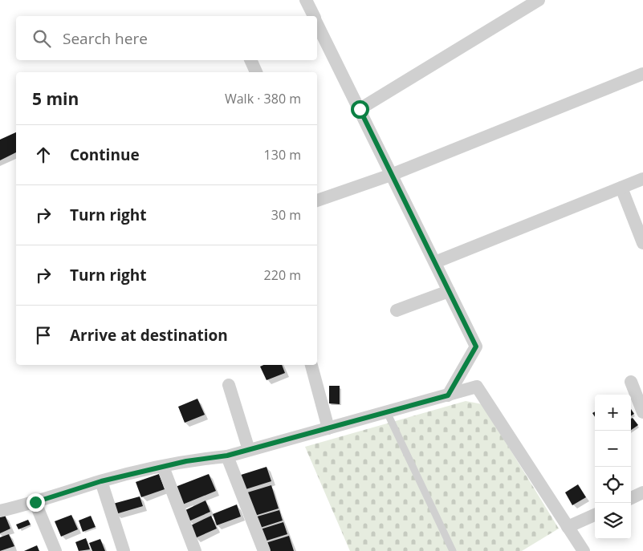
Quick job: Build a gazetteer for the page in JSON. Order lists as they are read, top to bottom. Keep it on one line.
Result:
{"page":{"search":"Search here","heading":["5 min","Walk · 380 m"],"list":[["Continue","130 m"],["Turn right","30 m"],["Turn right","220 m"],"Arrive at destination"],"map_buttons":["+","−"]}}
